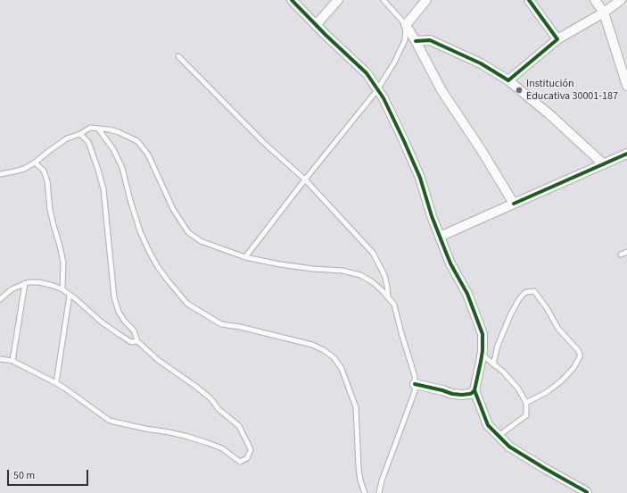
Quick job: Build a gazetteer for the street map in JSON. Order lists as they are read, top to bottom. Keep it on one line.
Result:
{"places":["Institución Educativa 30001-187"],"scale_bar":"50 m"}
